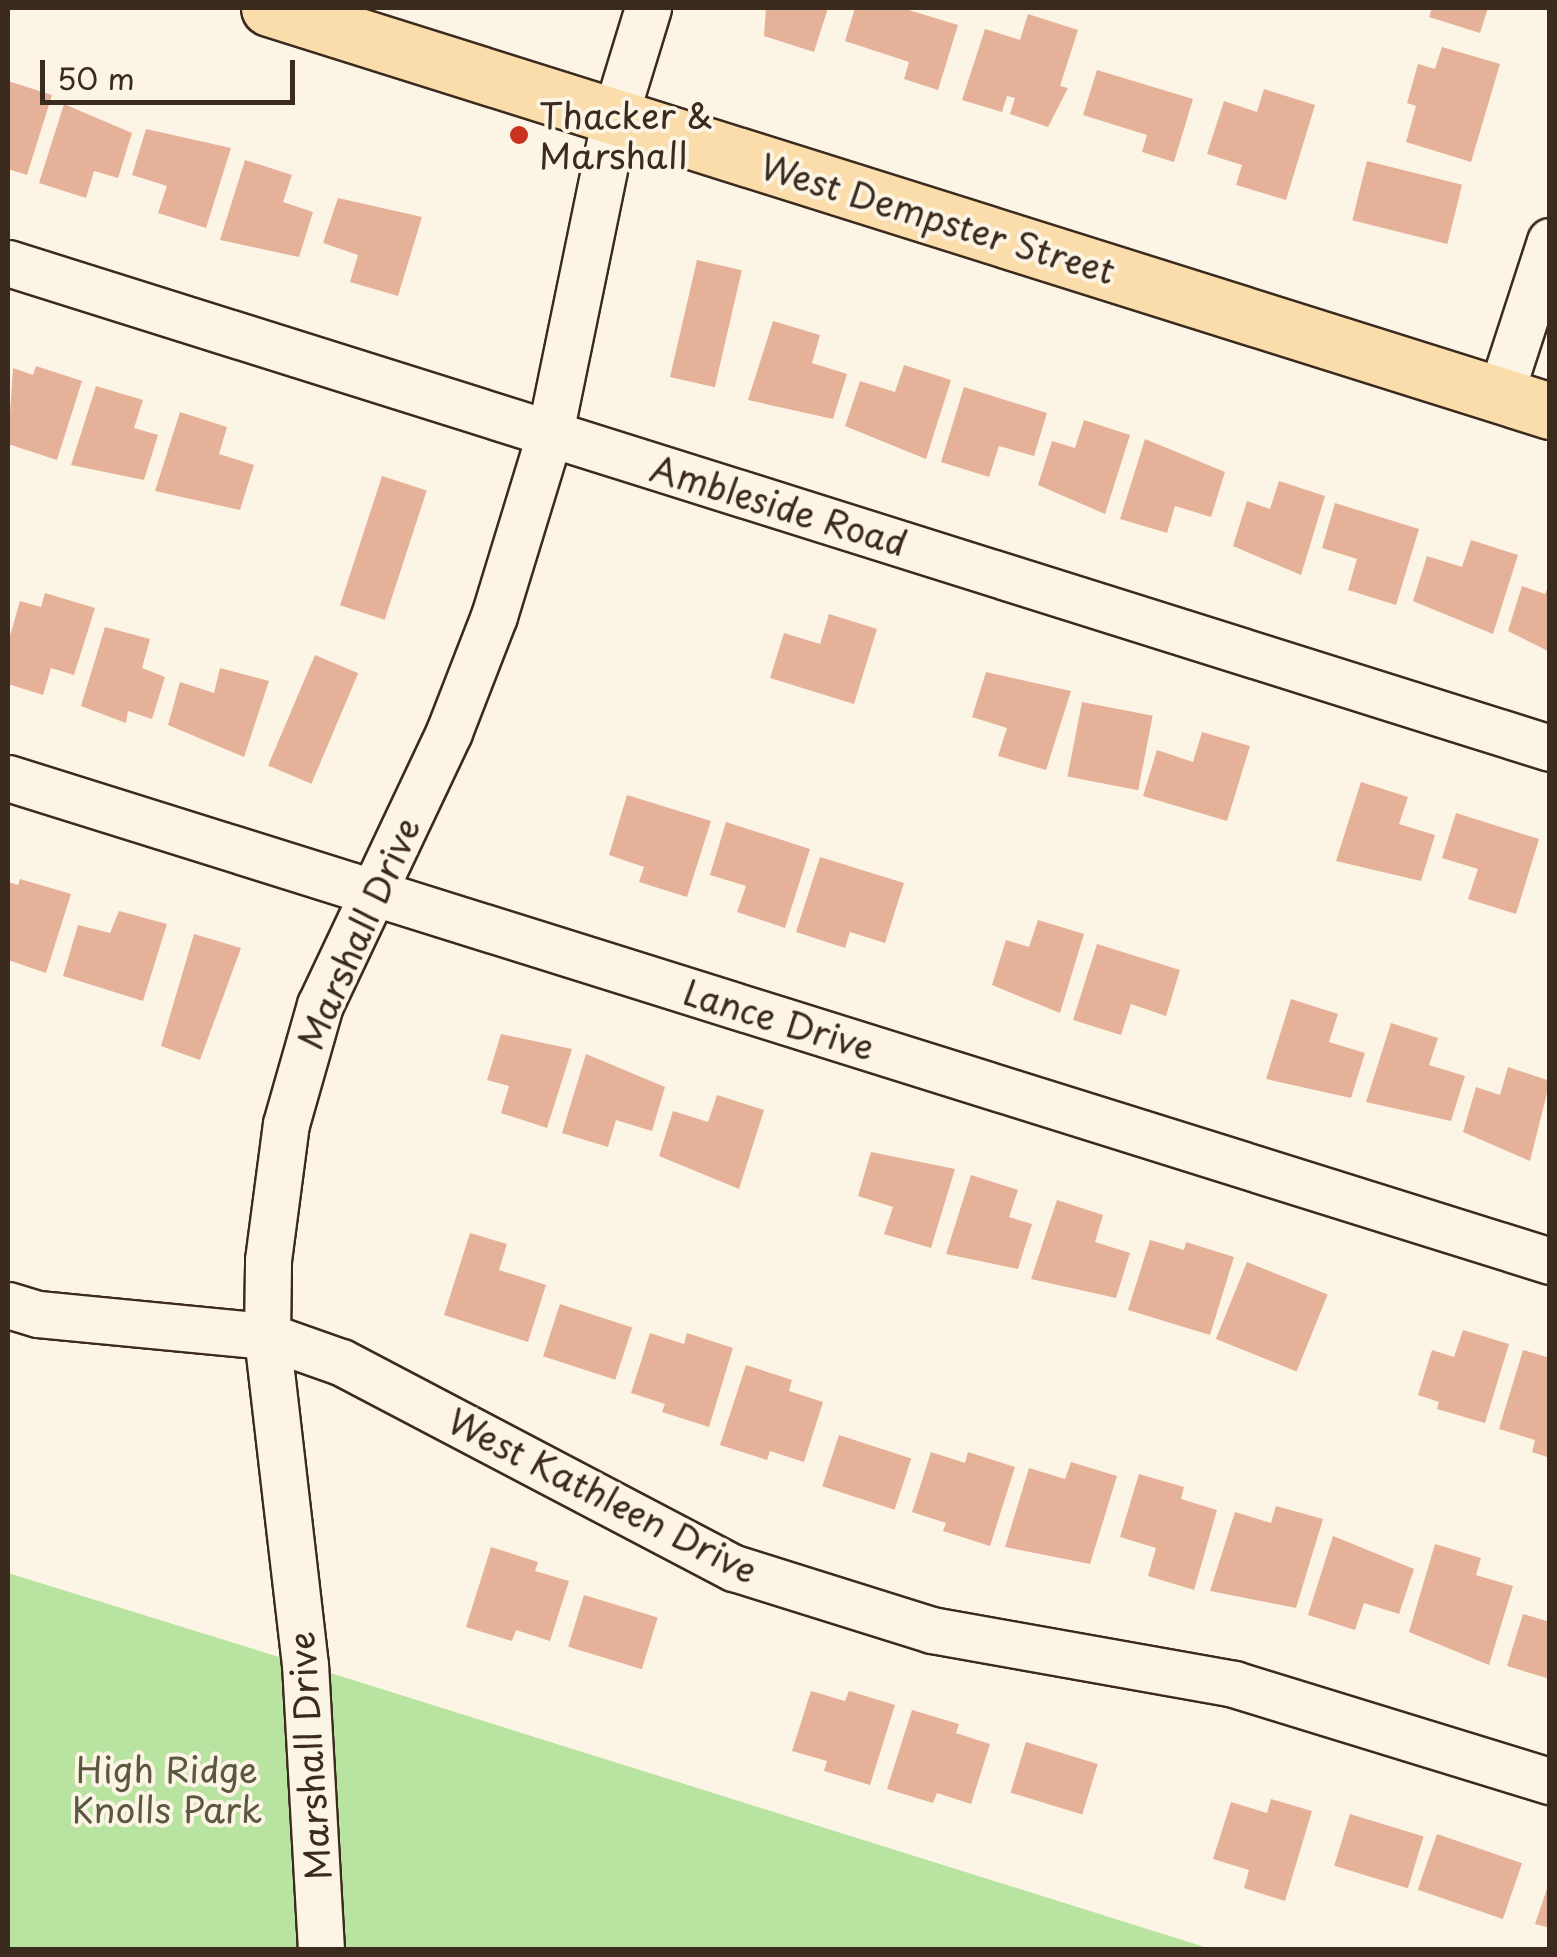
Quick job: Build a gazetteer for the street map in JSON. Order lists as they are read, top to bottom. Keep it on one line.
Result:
{"streets":{"main road":["West Dempster Street"],"street":["Ambleside Road","Marshall Drive","Lance Drive","West Kathleen Drive"]},"crossings":[["West Dempster Street","Marshall Drive"],["Ambleside Road","Marshall Drive"],["Marshall Drive","Lance Drive"],["Marshall Drive","West Kathleen Drive"]],"parks":["High Ridge Knolls Park"],"places":["Thacker & Marshall"],"scale_bar":"50 m"}
